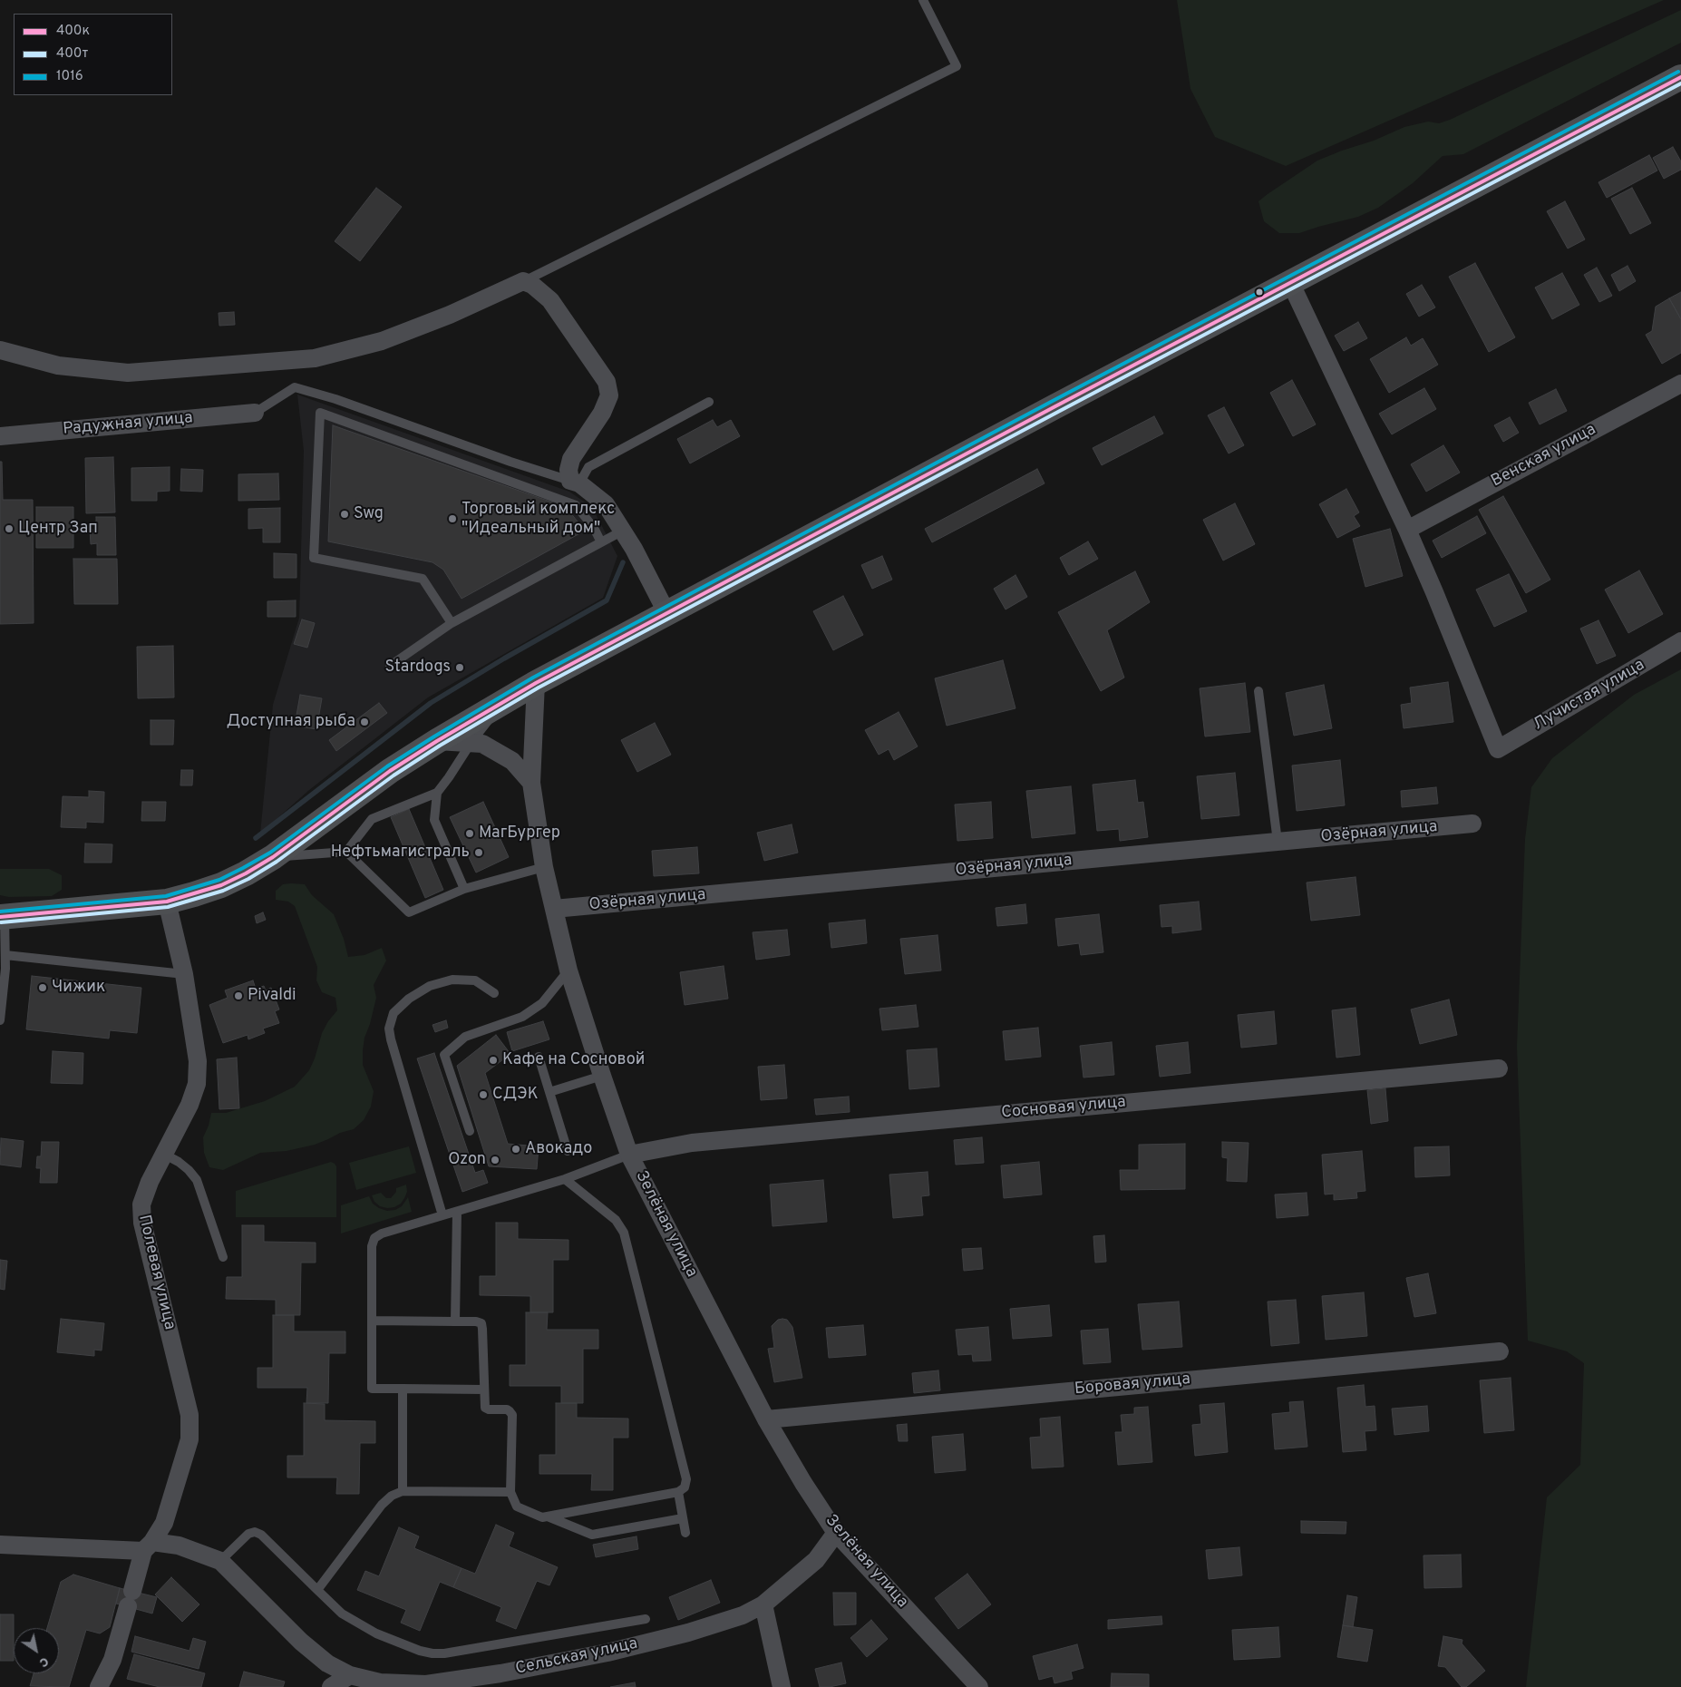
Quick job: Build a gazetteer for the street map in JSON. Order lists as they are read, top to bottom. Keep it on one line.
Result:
{"streets":{"street":["Радужная улица","Венская улица","Лучистая улица","Озёрная улица","Сосновая улица","Зелёная улица","Полевая улица","Боровая улица","Сельская улица"]},"crossings":[["Венская улица","Лучистая улица"],["Озёрная улица","Зелёная улица"],["Сосновая улица","Зелёная улица"],["Зелёная улица","Боровая улица"],["Зелёная улица","Сельская улица"],["Полевая улица","Сельская улица"]],"places":["Swg","Торговый комплекс \"Идеальный дом\"","Центр Зап","Stardogs","Доступная рыба","МагБургер","Нефтьмагистраль","Чижик","Pivaldi","Кафе на Сосновой","СДЭК","Авокадо","Ozon"],"lines":["transit line 1016","transit line 400к","transit line 400т"],"legend":["400к","400т","1016"],"north":"bottom right"}
